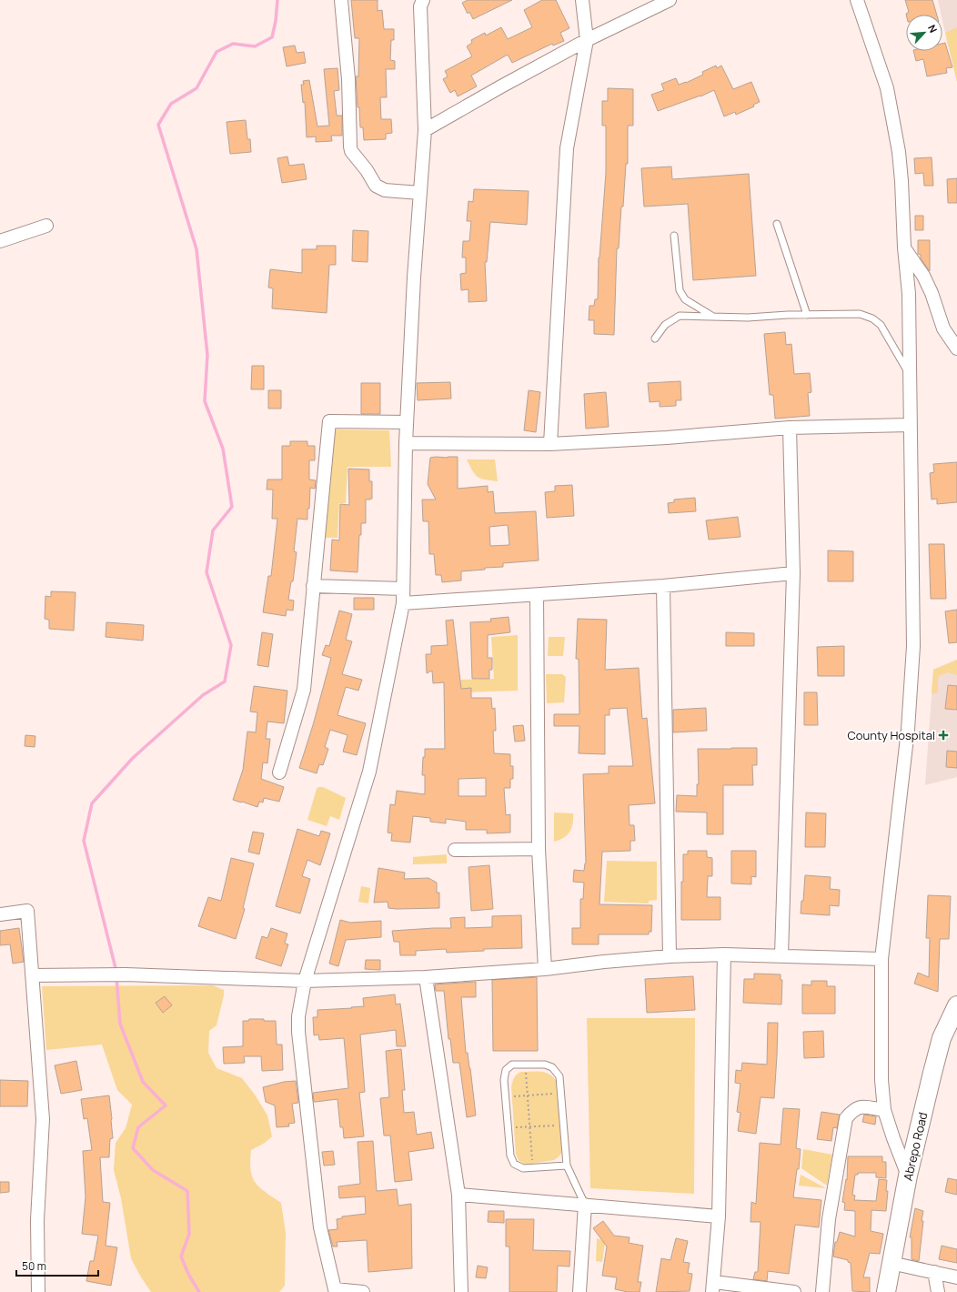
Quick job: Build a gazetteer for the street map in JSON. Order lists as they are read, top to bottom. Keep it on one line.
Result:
{"streets":{"main road":["Abrepo Road"]},"places":{"health":["County Hospital"]},"scale_bar":"50 m","north":"top right"}
